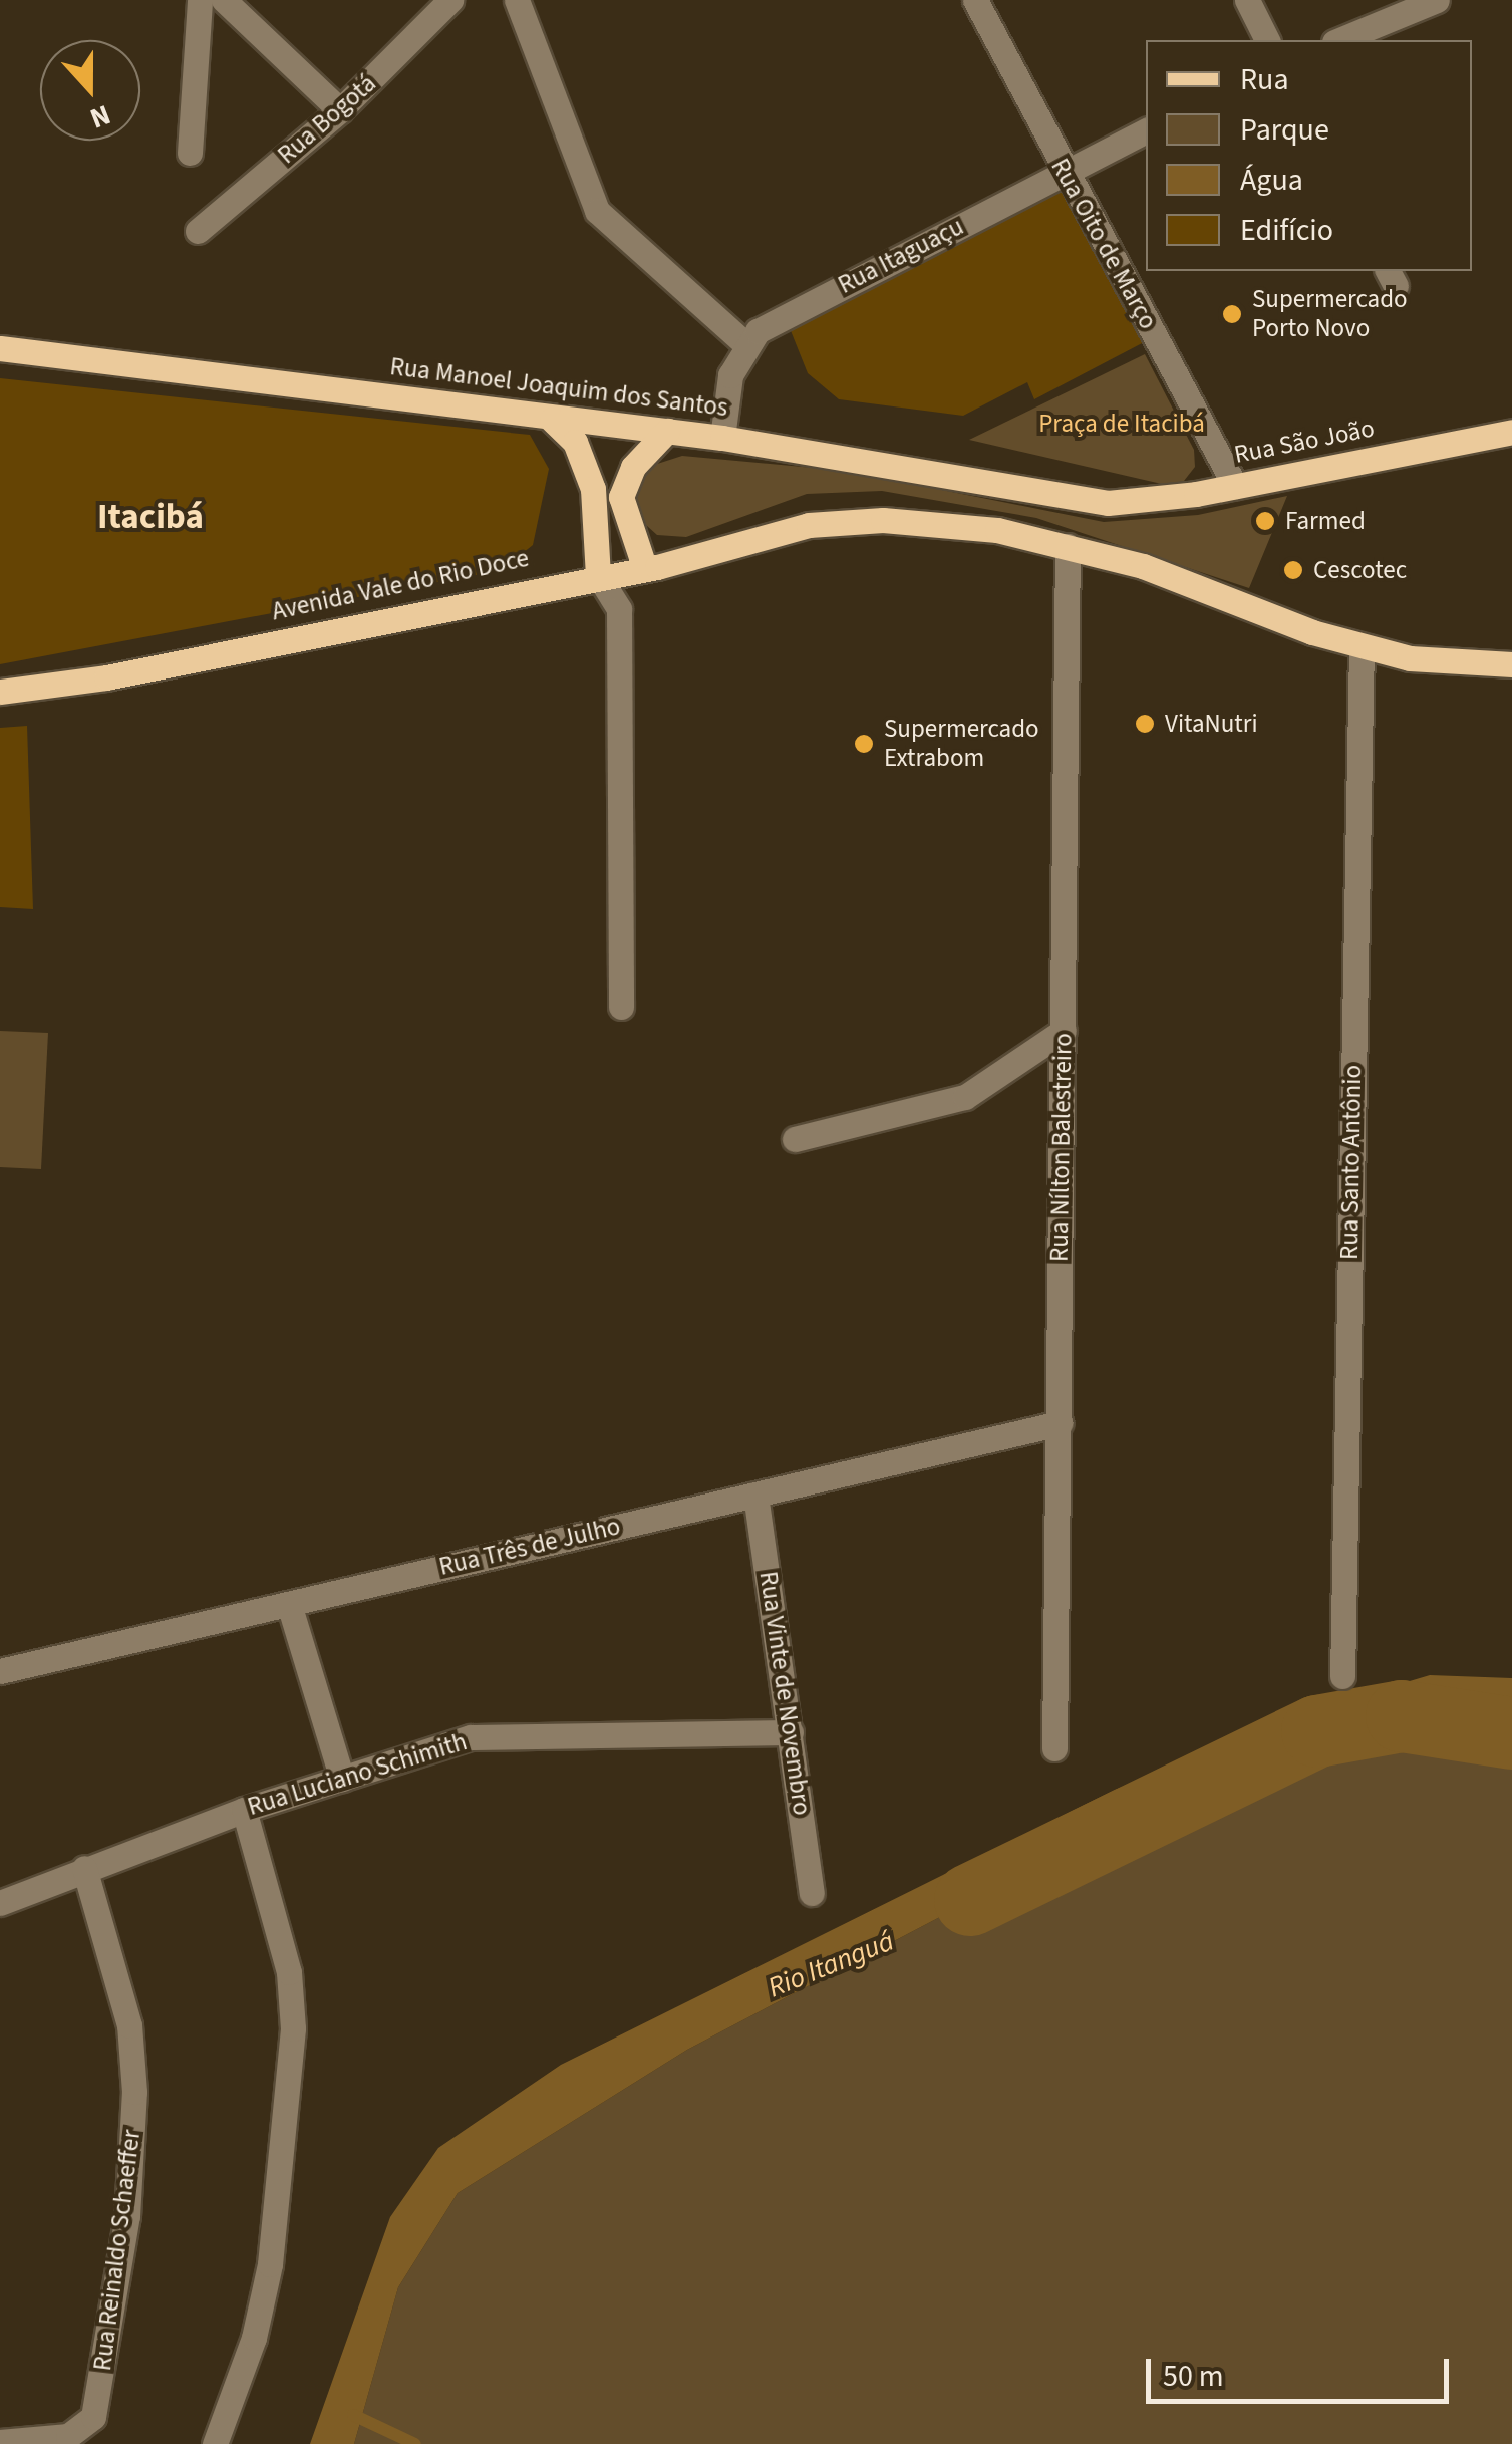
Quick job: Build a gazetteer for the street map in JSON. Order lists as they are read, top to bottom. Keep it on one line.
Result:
{"streets":{"main road":["Rua Manoel Joaquim dos Santos","Rua São João","Avenida Vale do Rio Doce"],"street":["Rua Bogotá","Rua Oito de Março","Rua Itaguaçu","Rua Nílton Balestreiro","Rua Santo Antônio","Rua Três de Julho","Rua Vinte de Novembro","Rua Luciano Schimith","Rua Reinaldo Schaeffer"]},"crossings":[["Rua Oito de Março","Rua Itaguaçu"],["Rua Oito de Março","Rua São João"],["Rua Manoel Joaquim dos Santos","Rua São João"],["Avenida Vale do Rio Doce","Rua Nílton Balestreiro"],["Rua Nílton Balestreiro","Rua Três de Julho"],["Rua Três de Julho","Rua Vinte de Novembro"],["Rua Vinte de Novembro","Rua Luciano Schimith"],["Rua Luciano Schimith","Rua Reinaldo Schaeffer"]],"districts":["Itacibá"],"water":["Rio Itanguá"],"parks":["Praça de Itacibá"],"places":["Supermercado Porto Novo","Farmed","Cescotec","VitaNutri","Supermercado Extrabom"],"legend":["Rua","Parque","Água","Edifício"],"scale_bar":"50 m","north":"bottom"}
